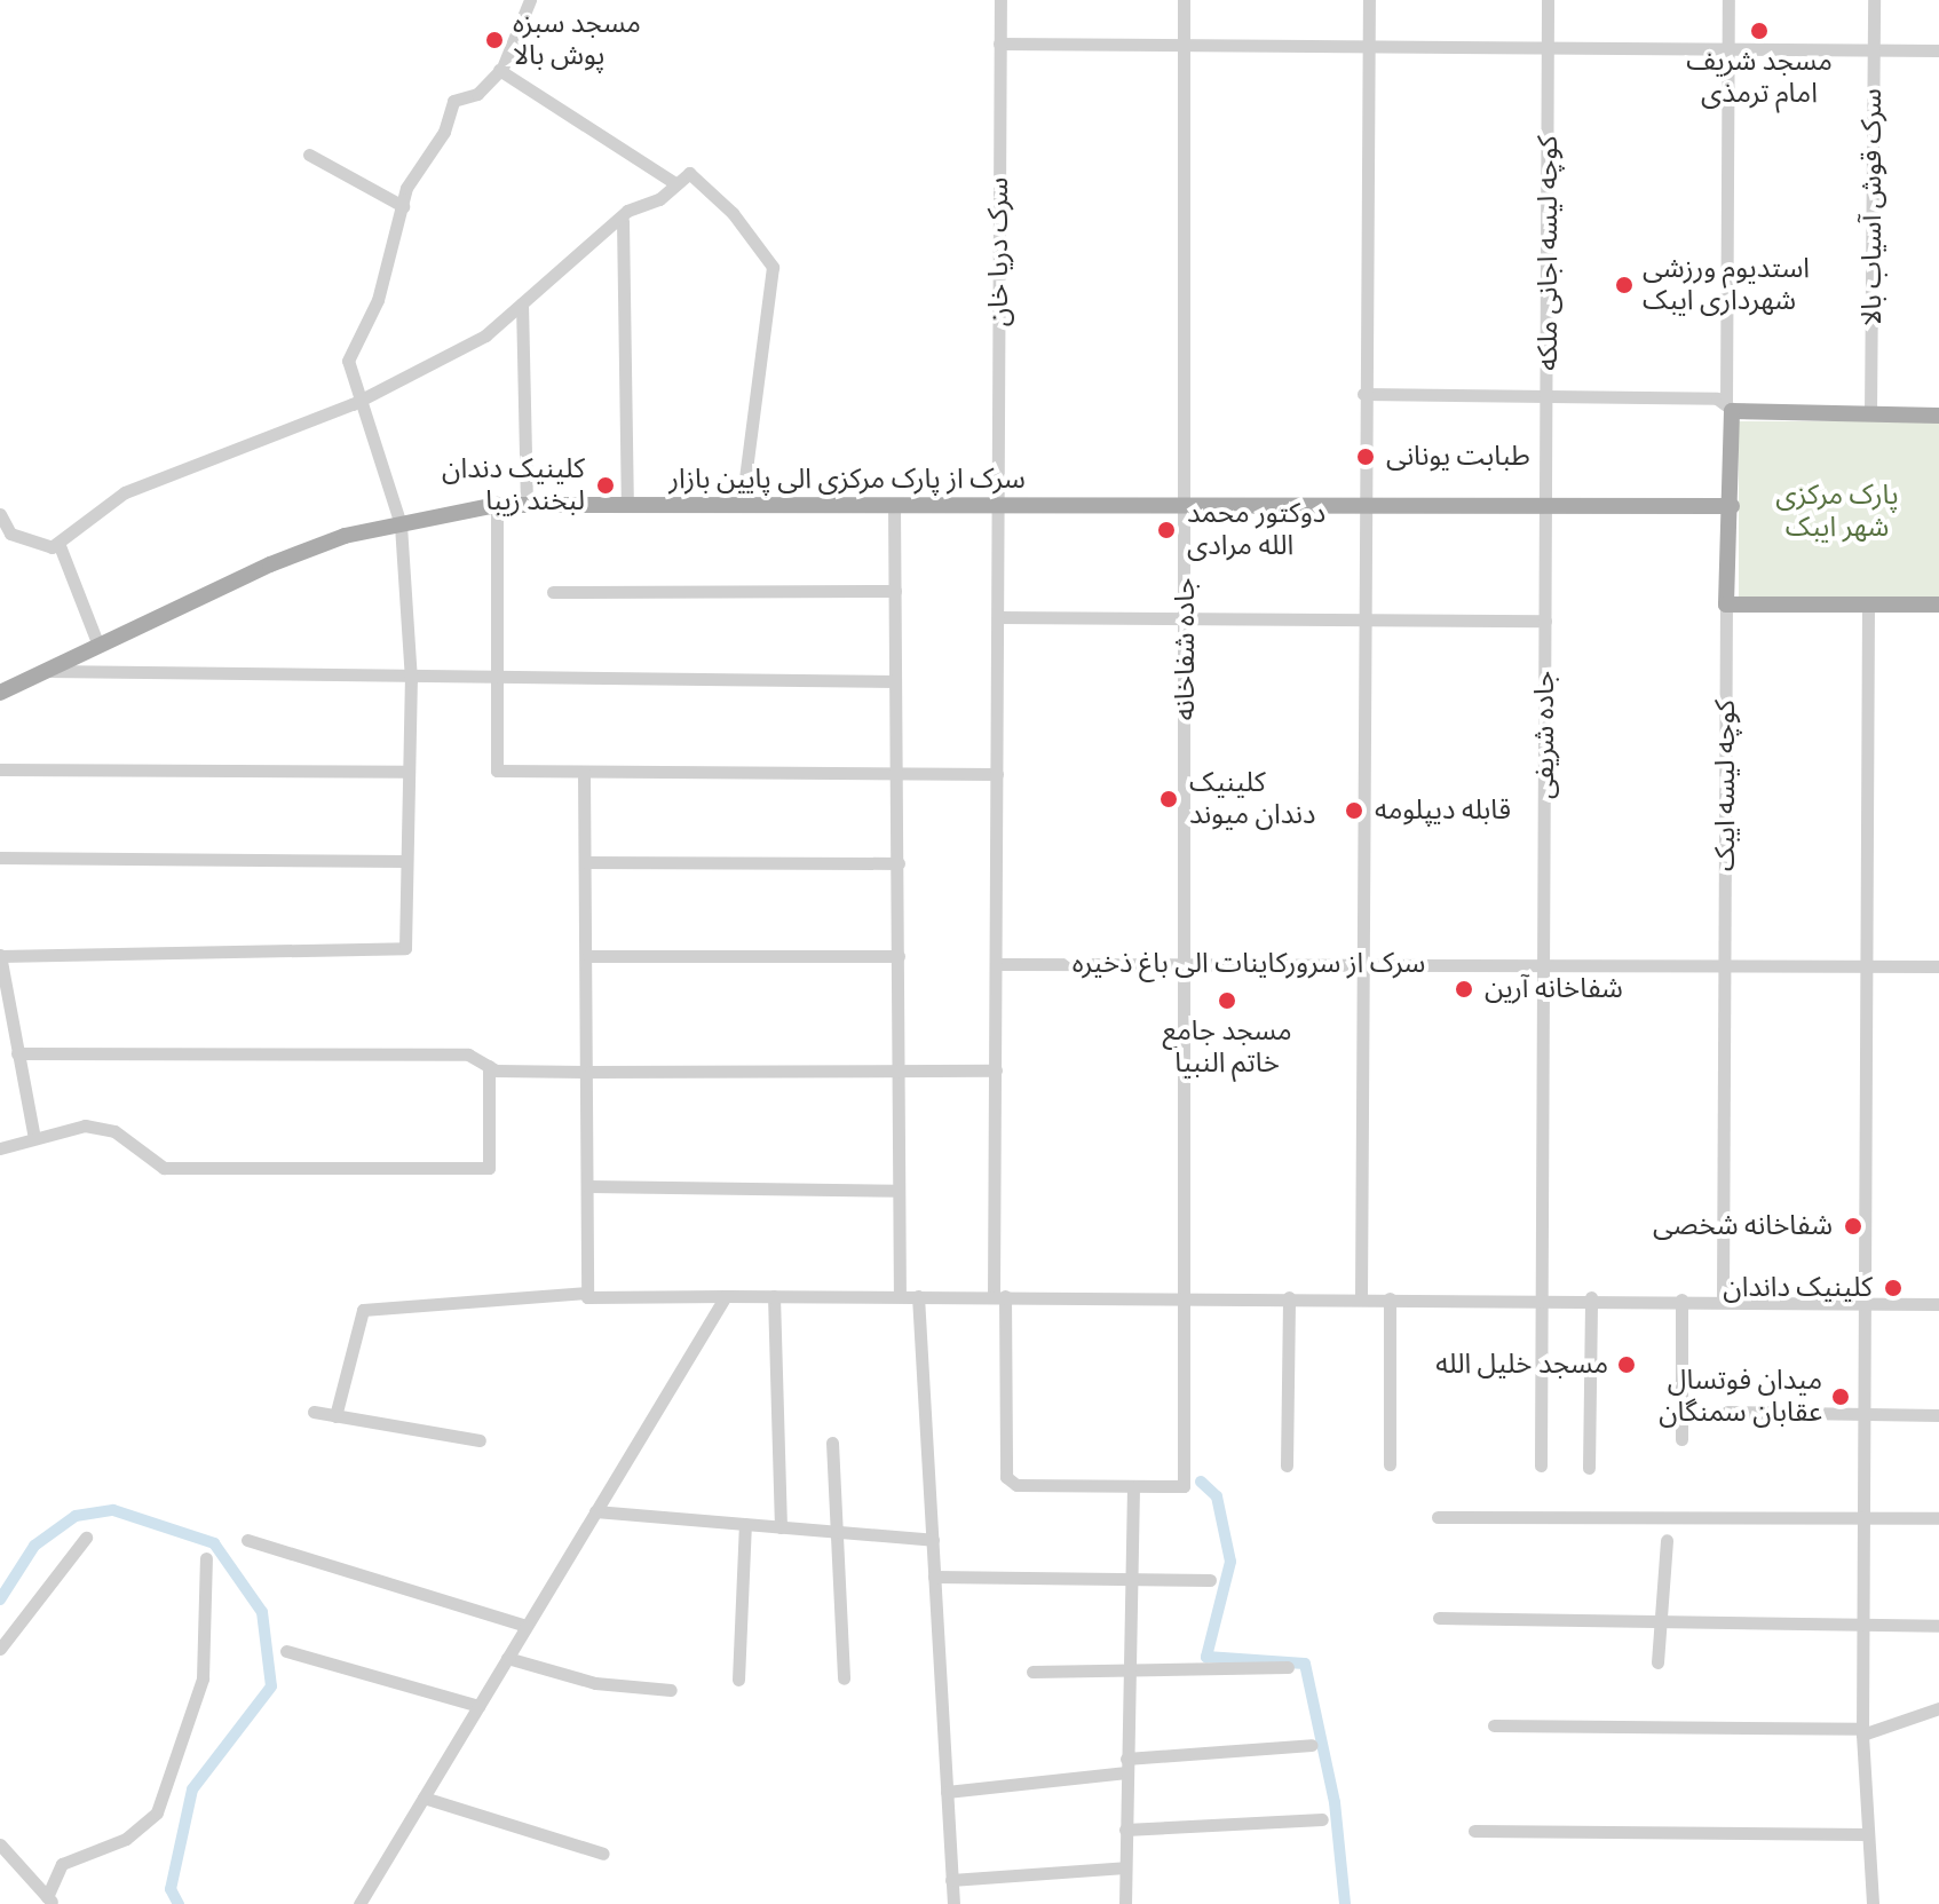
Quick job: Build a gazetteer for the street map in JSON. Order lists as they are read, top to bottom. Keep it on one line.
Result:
{"streets":{"main road":["سرک از پارک مرکزی الی پایین بازار"],"street":["سرک قوش آسیاب بالا","سرک دریا خان","کوچه لیسه اجانی ملکه","جاده شفاخانه","جاده شریفی","کوچه لیسه ایبک","سرک از سرورکاینات الی باغ ذخیره"]},"crossings":[["سرک دریا خان","سرک از پارک مرکزی الی پایین بازار"],["سرک دریا خان","جاده شفاخانه"],["سرک دریا خان","سرک از سرورکاینات الی باغ ذخیره"],["کوچه لیسه اجانی ملکه","سرک از پارک مرکزی الی پایین بازار"],["کوچه لیسه اجانی ملکه","جاده شریفی"],["سرک از پارک مرکزی الی پایین بازار","جاده شفاخانه"],["سرک از پارک مرکزی الی پایین بازار","جاده شریفی"],["جاده شفاخانه","سرک از سرورکاینات الی باغ ذخیره"],["جاده شریفی","سرک از سرورکاینات الی باغ ذخیره"],["کوچه لیسه ایبک","سرک از سرورکاینات الی باغ ذخیره"]],"parks":["پارک مرکزی شهر ایبک"],"places":["مسجد شریف امام ترمذی","مسجد سبزه پوش بالا","استدیوم ورزشی شهرداری ایبک","طبابت یونانی","کلینیک دندان لبخند زیبا","دوکتور محمد الله مرادی","کلینیک دندان میوند","قابله دیپلومه","شفاخانه آرین","مسجد جامع خاتم النبیا","شفاخانه شخصی","کلینیک داندان","مسجد خلیل الله","میدان فوتسال عقابان سمنگان"]}
